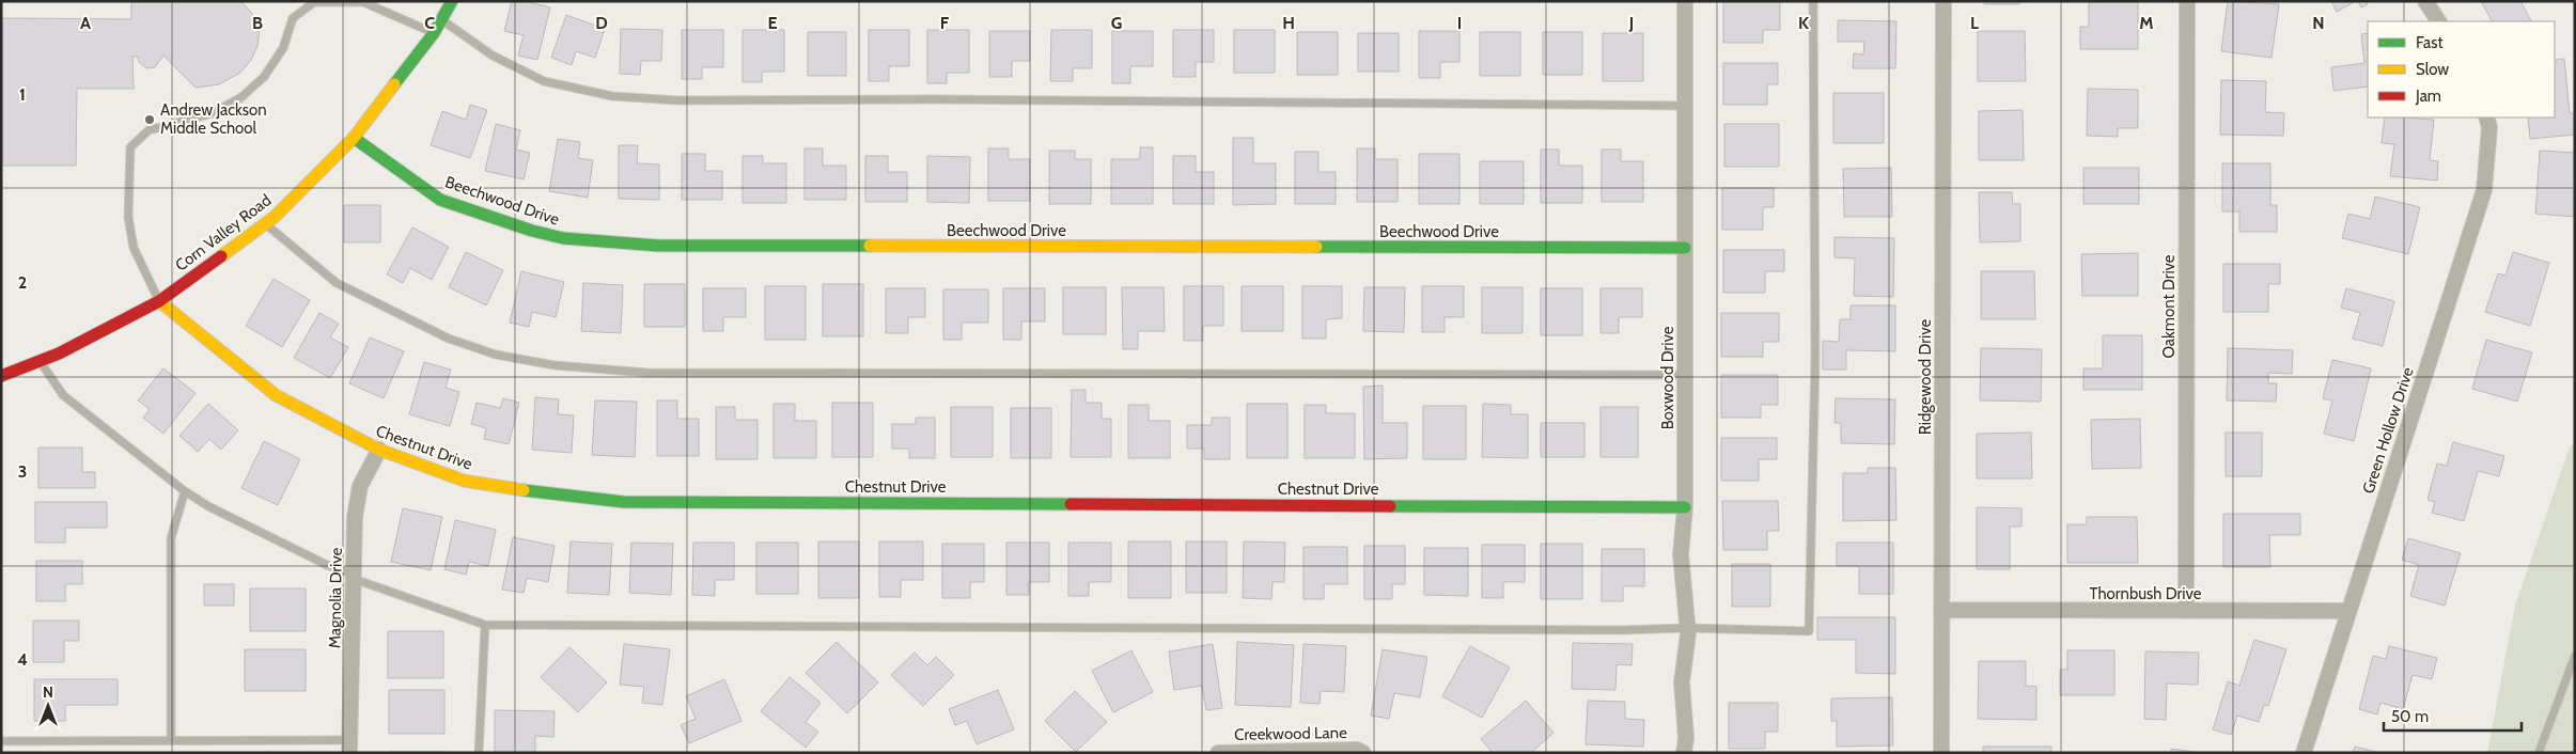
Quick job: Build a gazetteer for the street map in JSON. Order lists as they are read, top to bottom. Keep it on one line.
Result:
{"streets":{"street":["Beechwood Drive","Corn Valley Road","Oakmont Drive","Ridgewood Drive","Boxwood Drive","Green Hollow Drive","Chestnut Drive","Thornbush Drive","Magnolia Drive","Creekwood Lane"]},"crossings":[["Beechwood Drive","Corn Valley Road"],["Beechwood Drive","Boxwood Drive"],["Corn Valley Road","Chestnut Drive"],["Oakmont Drive","Thornbush Drive"],["Ridgewood Drive","Thornbush Drive"],["Boxwood Drive","Chestnut Drive"],["Green Hollow Drive","Thornbush Drive"],["Chestnut Drive","Magnolia Drive"]],"places":["Andrew Jackson Middle School"],"legend":["Fast","Slow","Jam"],"scale_bar":"50 m","north":"top","grid":{"columns":["A","B","C","D","E","F","G","H","I","J","K","L","M","N"],"rows":["1","2","3","4"]}}
